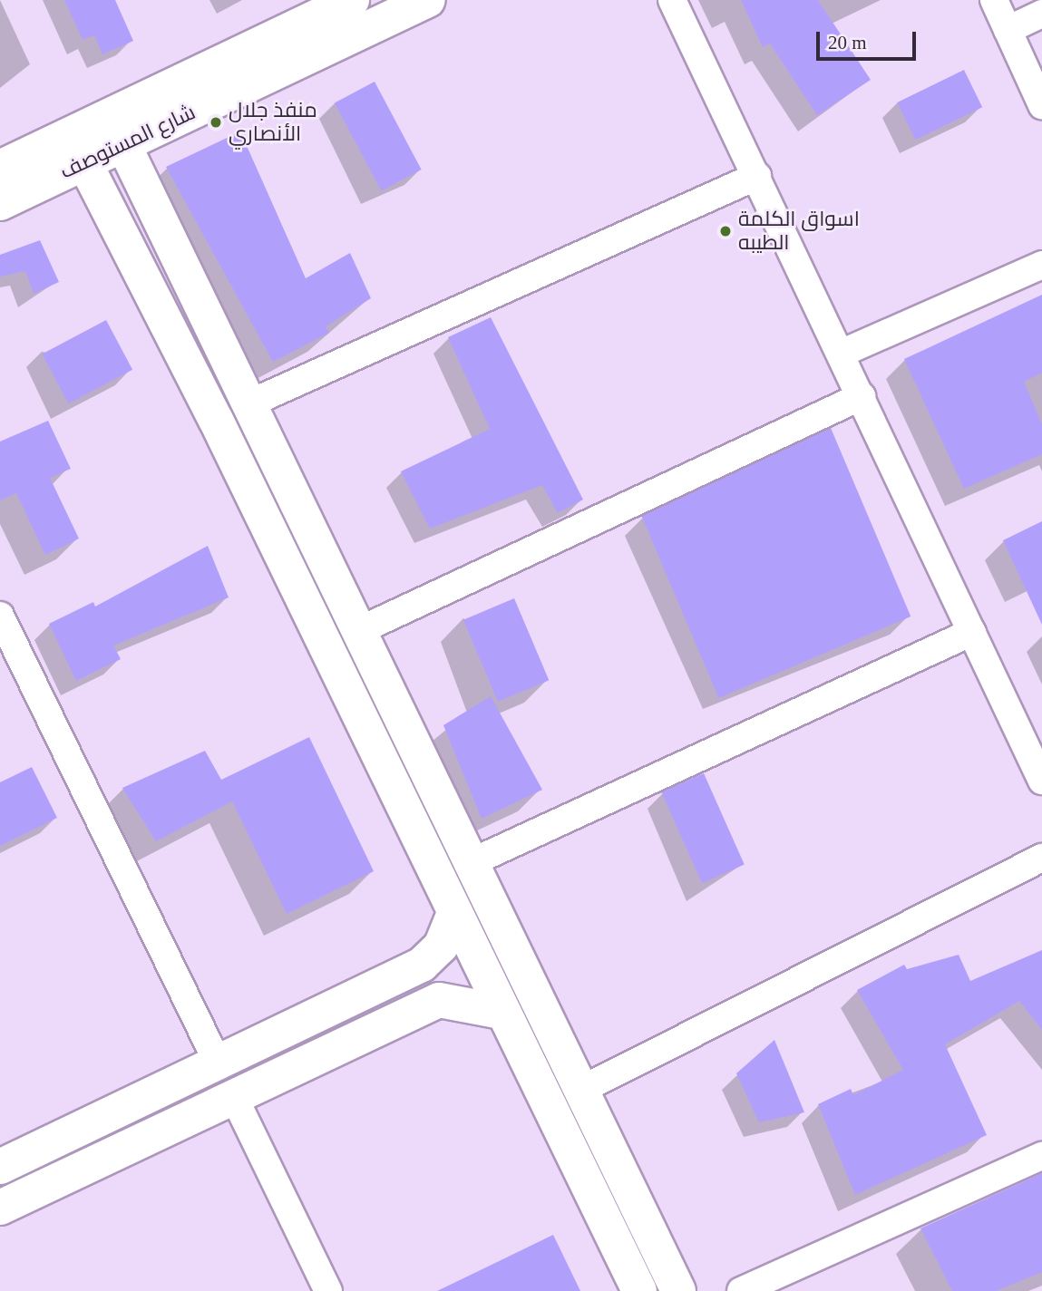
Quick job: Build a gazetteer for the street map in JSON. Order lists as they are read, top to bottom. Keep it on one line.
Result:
{"streets":{"street":["شارع المستوصف"]},"places":["منفذ جلال الأنصاري","اسواق الكلمة الطيبه"],"scale_bar":"20 m"}
